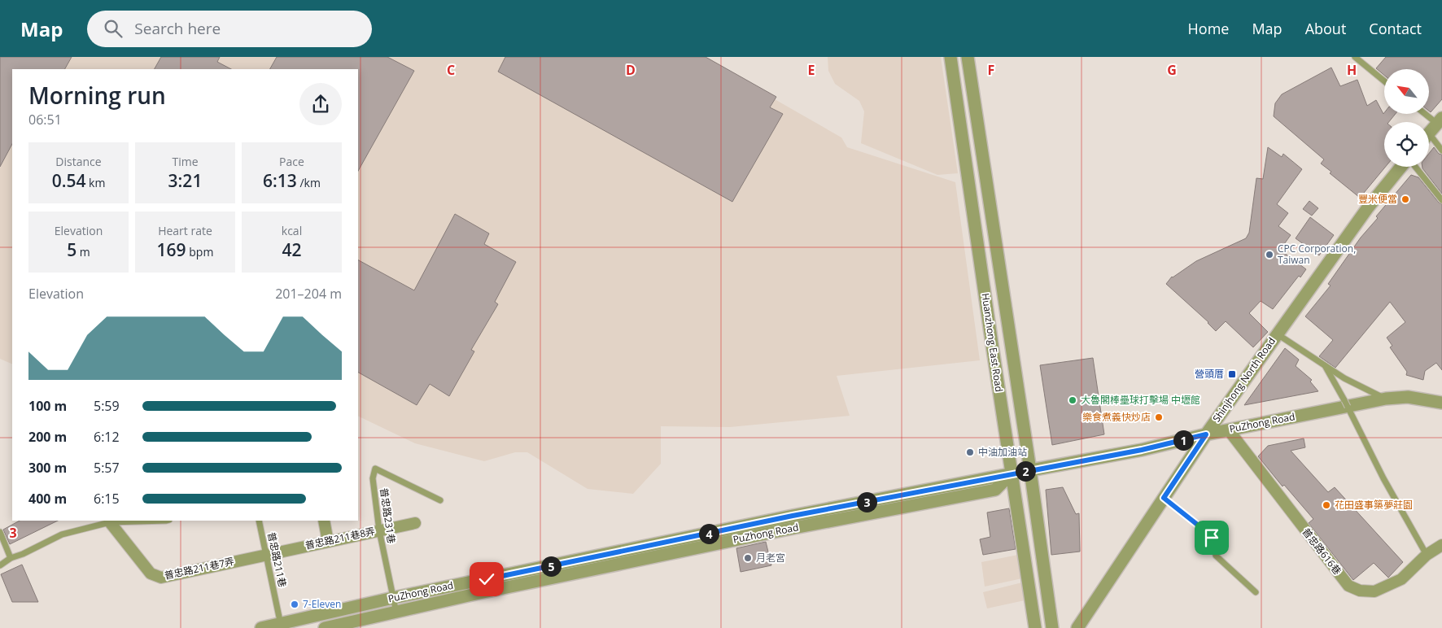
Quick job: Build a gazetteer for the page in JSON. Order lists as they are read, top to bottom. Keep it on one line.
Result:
{"streets":{"street":["Huanzhong East Road","Shinjhong North Road","PuZhong Road","普忠路211巷8弄","普忠路616巷","普忠路211巷7弄"],"lane":["普忠路231巷","普忠路211巷"]},"crossings":[["Huanzhong East Road","PuZhong Road"],["Shinjhong North Road","PuZhong Road"],["PuZhong Road","普忠路231巷"],["PuZhong Road","普忠路616巷"],["PuZhong Road","普忠路211巷"],["普忠路231巷","普忠路211巷8弄"],["普忠路211巷8弄","普忠路211巷"],["普忠路211巷8弄","普忠路211巷7弄"],["普忠路211巷","普忠路211巷7弄"]],"places":{"other":["豐米便當","CPC Corporation, Taiwan","大魯閣棒壘球打擊場 中壢館","樂食煮義快炒店","中油加油站","花田盛事築夢莊園","月老宮","7-Eleven"],"transit":["營頭厝"]},"north":"top left","page":{"header":"Map","search":"Search here","nav":["Home","Map","About","Contact"],"heading":["Morning run","06:51"],"stats":[["Distance","0.54 km"],["Time","3:21"],["Pace","6:13 /km"],["Elevation","5 m"],["Heart rate","169 bpm"],["kcal","42"]],"chart":["Elevation","201–204 m"],"list":[{"name":"100 m","note":"5:59"},{"name":"200 m","note":"6:12"},{"name":"300 m","note":"5:57"},{"name":"400 m","note":"6:15"}],"pins":["1","2","3","4","5"]},"grid":{"columns":["C","D","E","F","G","H"],"rows":["3"]}}
